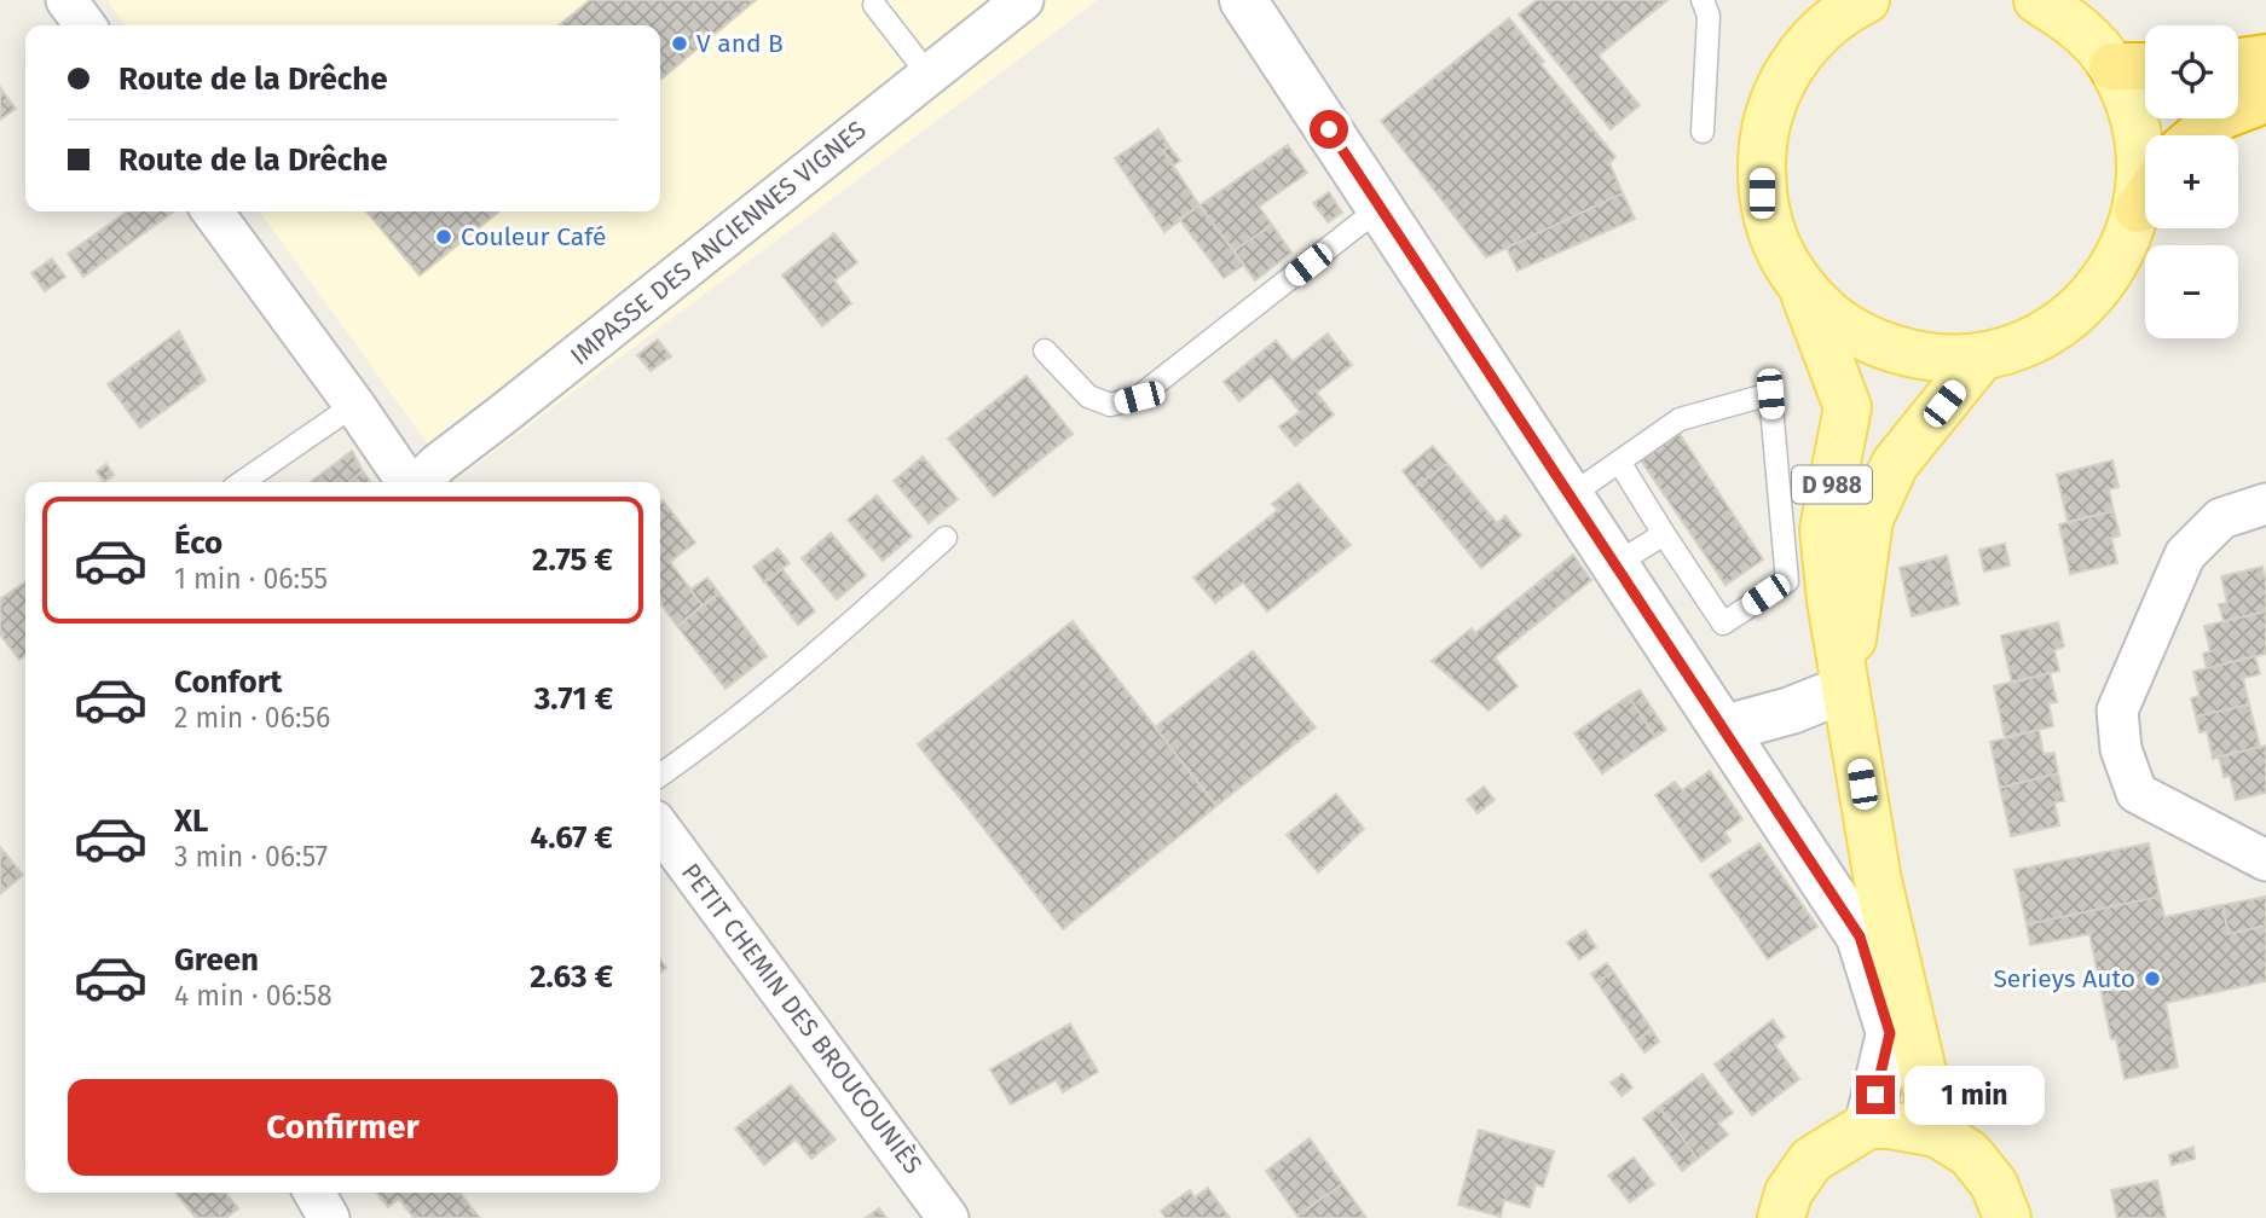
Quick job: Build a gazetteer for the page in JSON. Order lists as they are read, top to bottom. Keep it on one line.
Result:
{"streets":{"main road":["D 988"],"street":["IMPASSE DES ANCIENNES VIGNES","PETIT CHEMIN DES BROUCOUNIÈS"]},"places":["V and B","Couleur Café","Serieys Auto"],"page":{"map_buttons":["+","−"],"banner":["Route de la Drêche","Route de la Drêche"],"list":[{"name":"Éco","note":"1 min · 06:55","value":"2.75 €"},{"name":"Confort","note":"2 min · 06:56","value":"3.71 €"},{"name":"XL","note":"3 min · 06:57","value":"4.67 €"},{"name":"Green","note":"4 min · 06:58","value":"2.63 €"}],"buttons":"Confirmer","bubble":"1 min"}}
